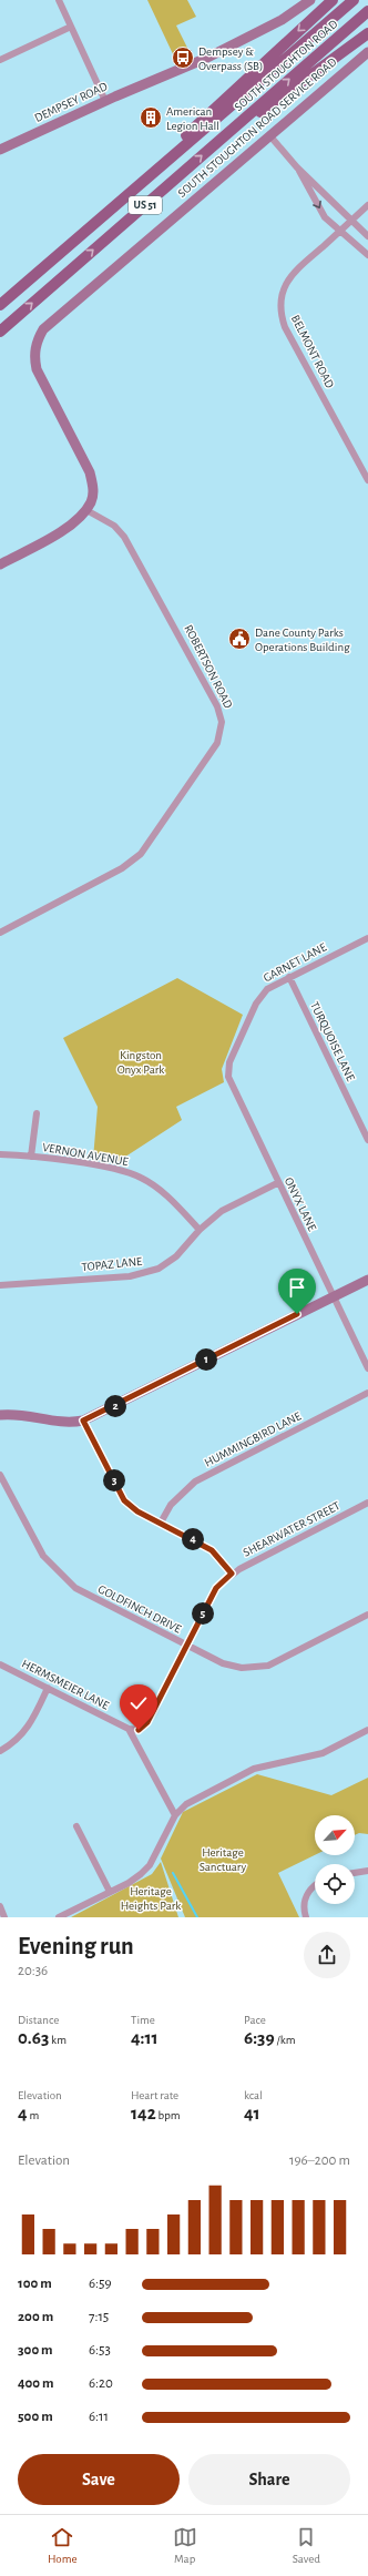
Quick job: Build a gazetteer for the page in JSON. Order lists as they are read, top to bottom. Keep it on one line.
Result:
{"streets":{"main road":["SOUTH STOUGHTON ROAD","US 51"],"street":["DEMPSEY ROAD","SOUTH STOUGHTON ROAD SERVICE ROAD","BELMONT ROAD","ROBERTSON ROAD","GARNET LANE","TURQUOISE LANE","VERNON AVENUE","ONYX LANE","TOPAZ LANE","HUMMINGBIRD LANE","SHEARWATER STREET","GOLDFINCH DRIVE","HERMSMEIER LANE"]},"crossings":[["SOUTH STOUGHTON ROAD SERVICE ROAD","ROBERTSON ROAD"],["GARNET LANE","TURQUOISE LANE"],["GARNET LANE","ONYX LANE"],["VERNON AVENUE","TOPAZ LANE"],["ONYX LANE","TOPAZ LANE"],["SHEARWATER STREET","GOLDFINCH DRIVE"],["SHEARWATER STREET","HERMSMEIER LANE"]],"parks":["Kingston Onyx Park","Heritage Sanctuary","Heritage Heights Park"],"places":{"bus stop":["Dempsey & Overpass (SB)"],"building":["American Legion Hall"],"public building":["Dane County Parks Operations Building"]},"north":"top right","page":{"pins":["1","2","3","4","5"],"heading":["Evening run","20:36"],"stats":[["Distance","0.63 km"],["Time","4:11"],["Pace","6:39 /km"],["Elevation","4 m"],["Heart rate","142 bpm"],["kcal","41"]],"chart":["Elevation","196–200 m"],"list":[{"name":"100 m","note":"6:59"},{"name":"200 m","note":"7:15"},{"name":"300 m","note":"6:53"},{"name":"400 m","note":"6:20"},{"name":"500 m","note":"6:11"}],"buttons":["Save","Share"],"tabs":["Home","Map","Saved"]}}
